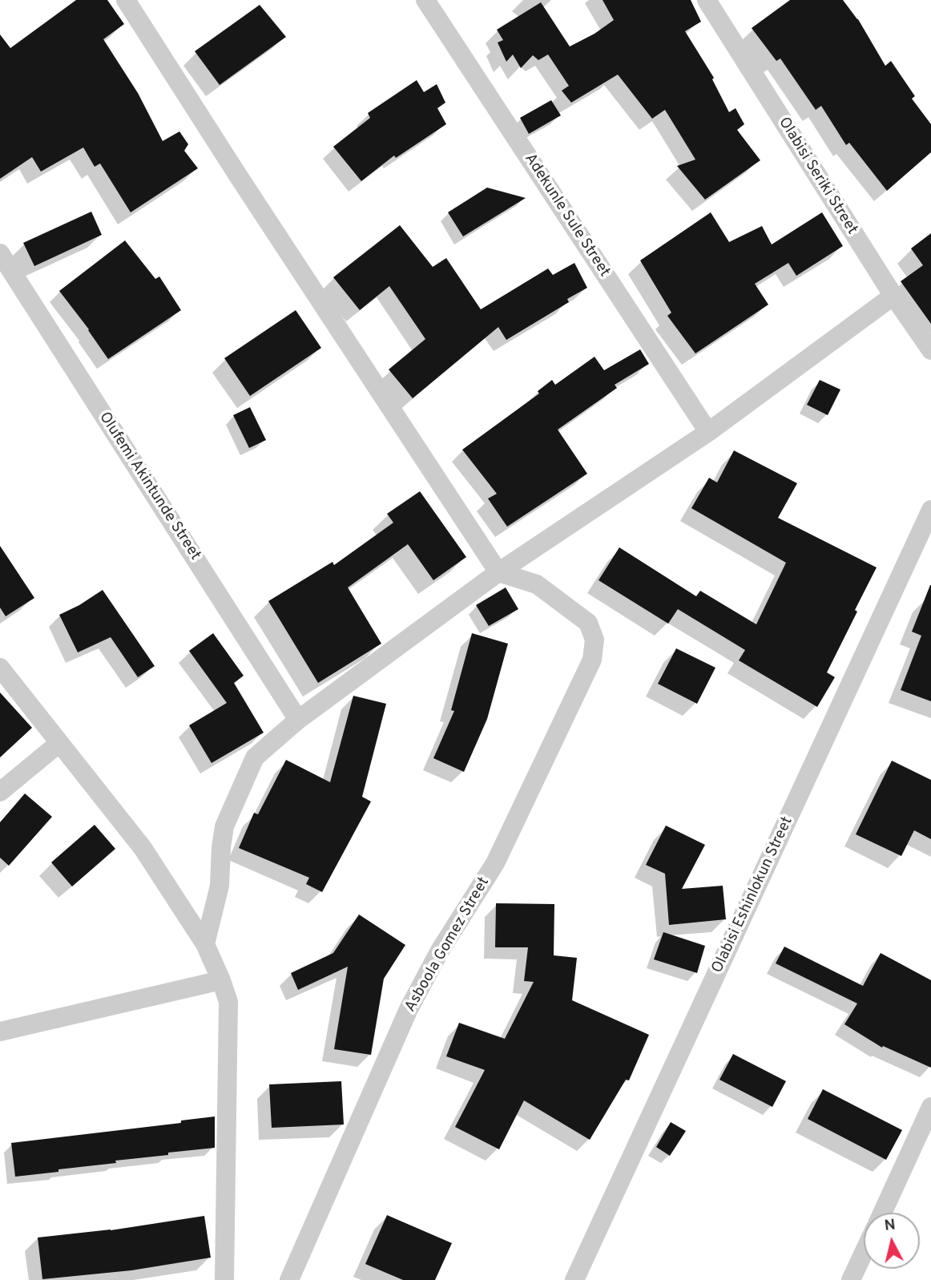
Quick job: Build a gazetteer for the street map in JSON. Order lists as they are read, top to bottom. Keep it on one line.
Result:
{"streets":{"street":["Olabisi Seriki Street","Adekunle Sule Street","Olufemi Akintunde Street","Olabisi Eshinlokun Street","Asboola Gomez Street"]},"north":"top"}
